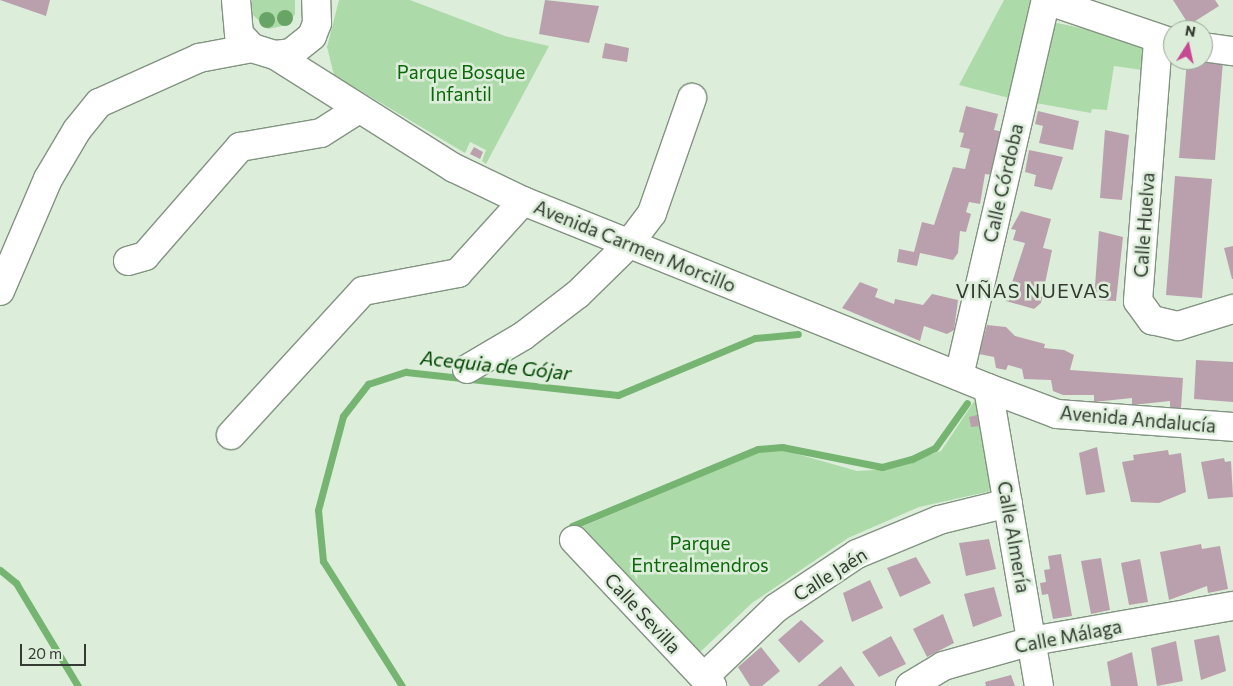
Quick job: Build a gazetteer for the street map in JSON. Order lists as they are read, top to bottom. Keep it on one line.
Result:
{"streets":{"street":["Calle Córdoba","Calle Huelva","Avenida Carmen Morcillo","Avenida Andalucía","Calle Almería","Calle Jaén","Calle Sevilla","Calle Málaga"]},"crossings":[["Calle Córdoba","Avenida Carmen Morcillo"],["Calle Córdoba","Avenida Andalucía"],["Avenida Carmen Morcillo","Avenida Andalucía"],["Avenida Andalucía","Calle Almería"],["Calle Almería","Calle Jaén"],["Calle Almería","Calle Málaga"],["Calle Jaén","Calle Sevilla"]],"districts":["VIÑAS NUEVAS"],"water":["Acequia de Gójar"],"parks":["Parque Bosque Infantil","Parque Entrealmendros"],"scale_bar":"20 m","north":"top"}
